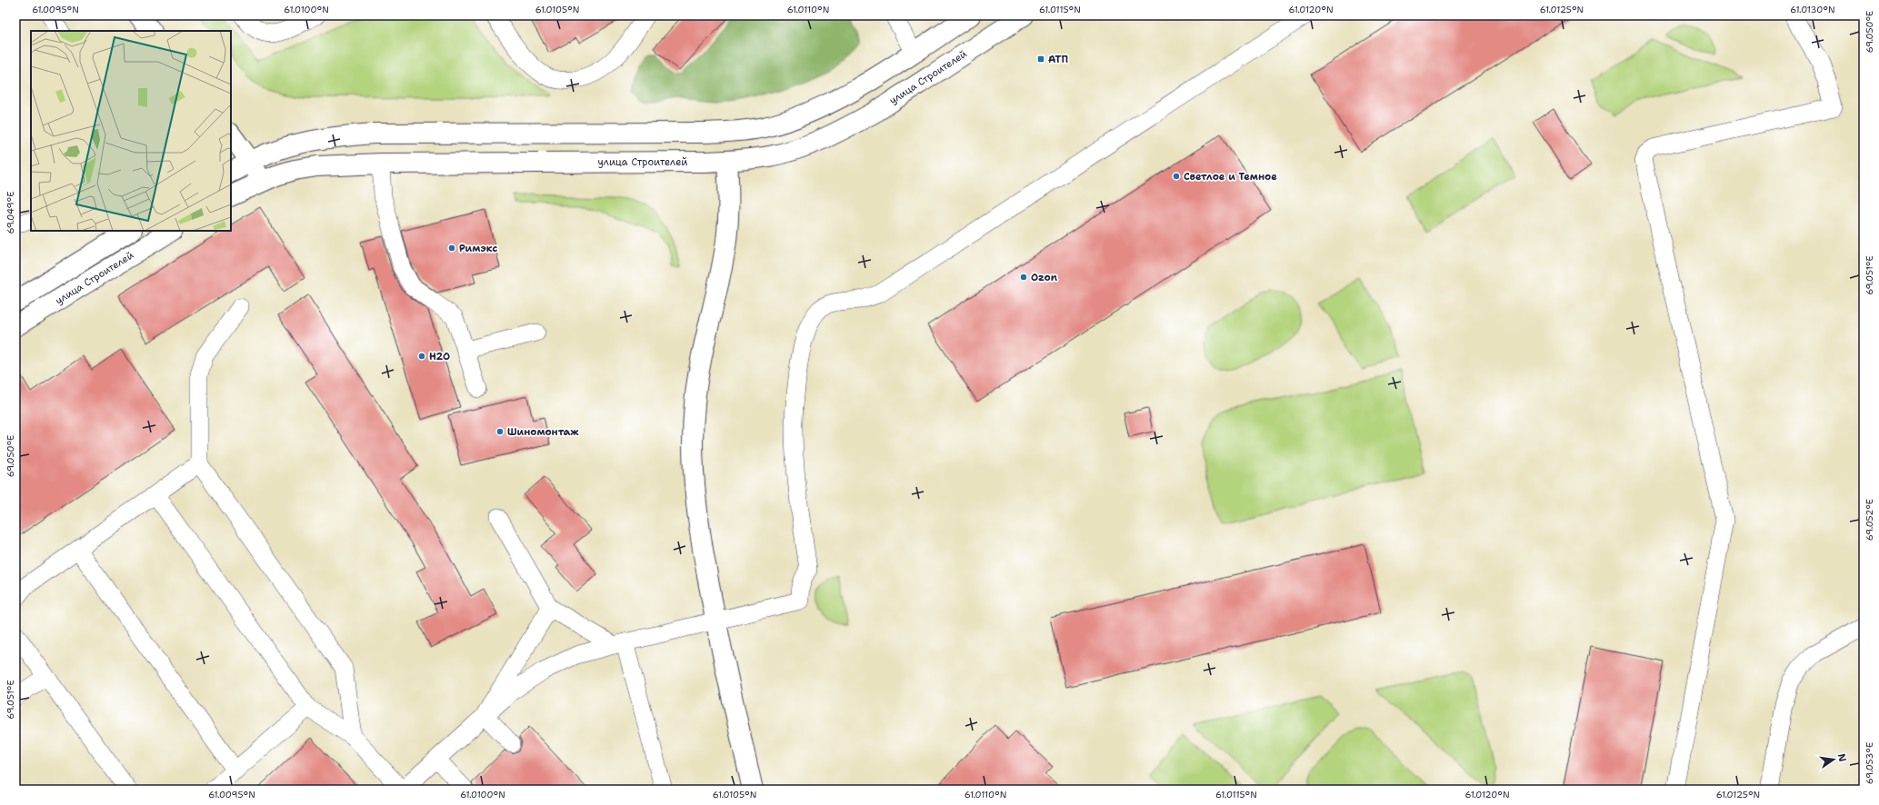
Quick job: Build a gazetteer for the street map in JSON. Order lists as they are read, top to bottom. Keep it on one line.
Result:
{"streets":{"main road":["улица Строителей"]},"places":{"transit":["АТП"],"other":["Светлое и Темное","Римэкс","Ozon","H2O","Шиномонтаж"]},"north":"right","coordinates":["61.0095°N","61.0100°N","61.0105°N","61.0110°N","61.0115°N","61.0120°N","61.0125°N","61.0130°N","69.050°E","69.049°E","69.051°E","69.052°E","69.053°E"]}
